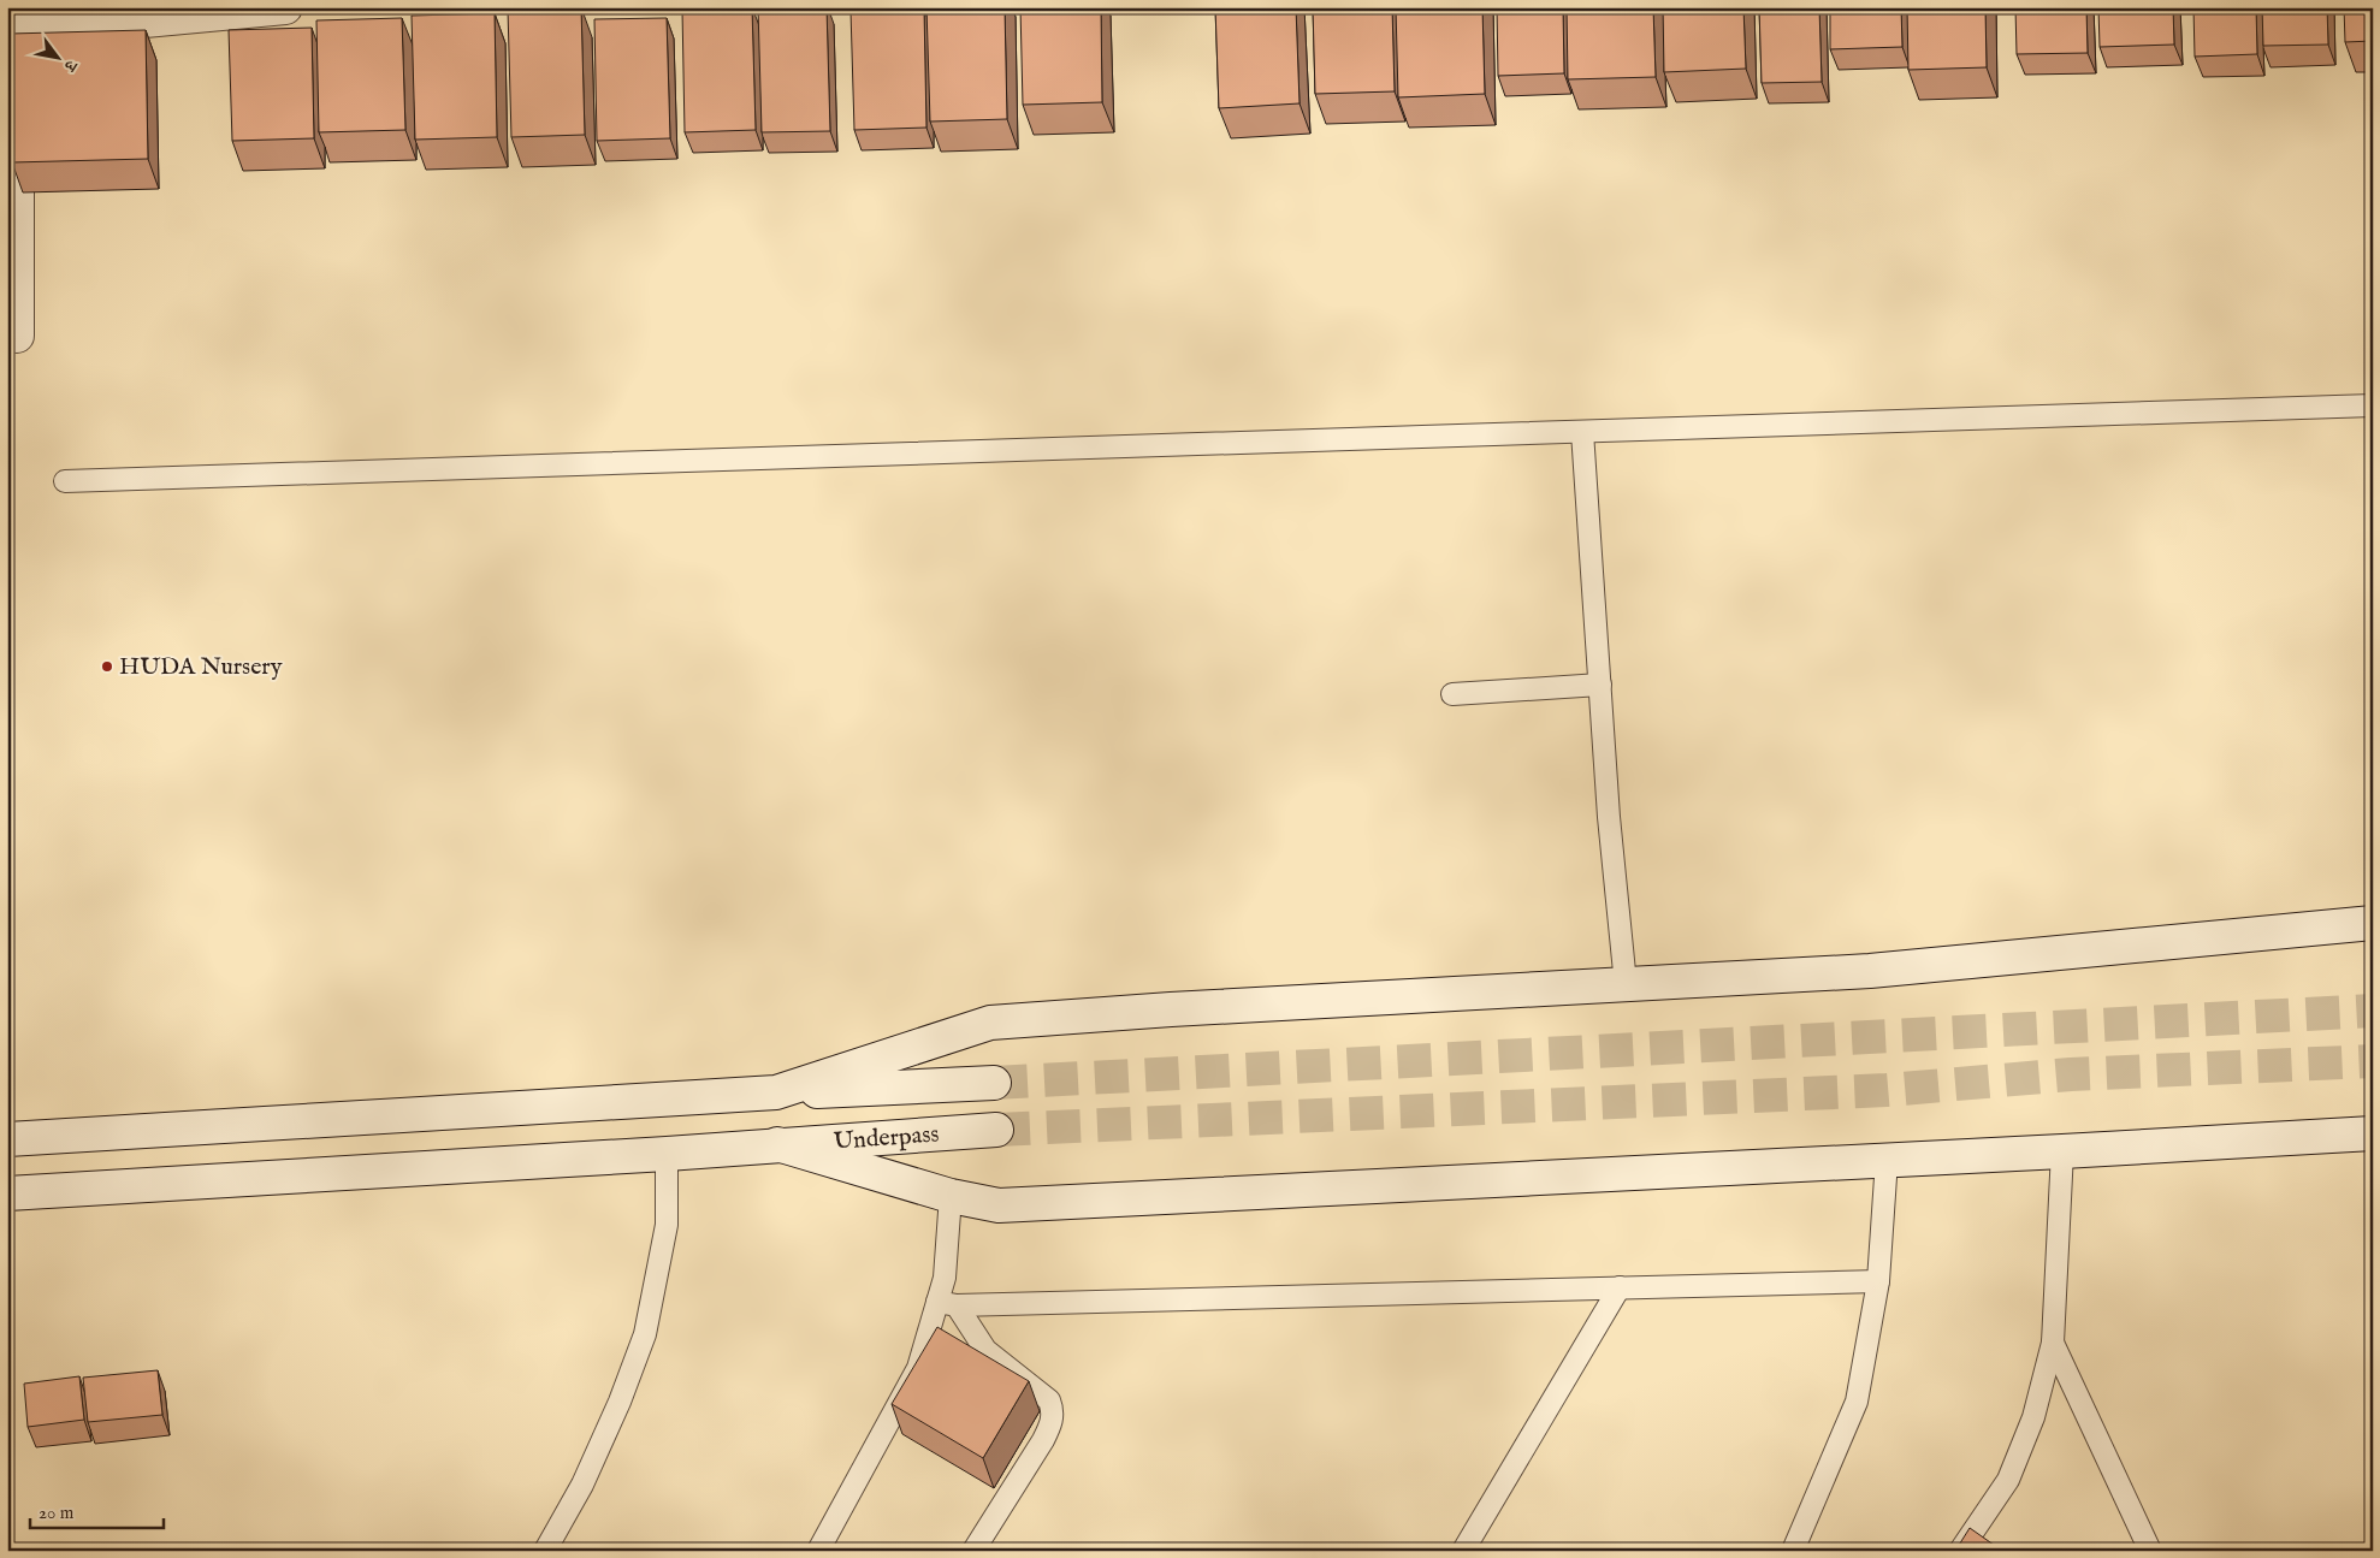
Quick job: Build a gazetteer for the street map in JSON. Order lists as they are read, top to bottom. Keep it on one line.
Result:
{"streets":{"main road":["Underpass"]},"places":["HUDA Nursery"],"scale_bar":"20 m","north":"bottom right"}
